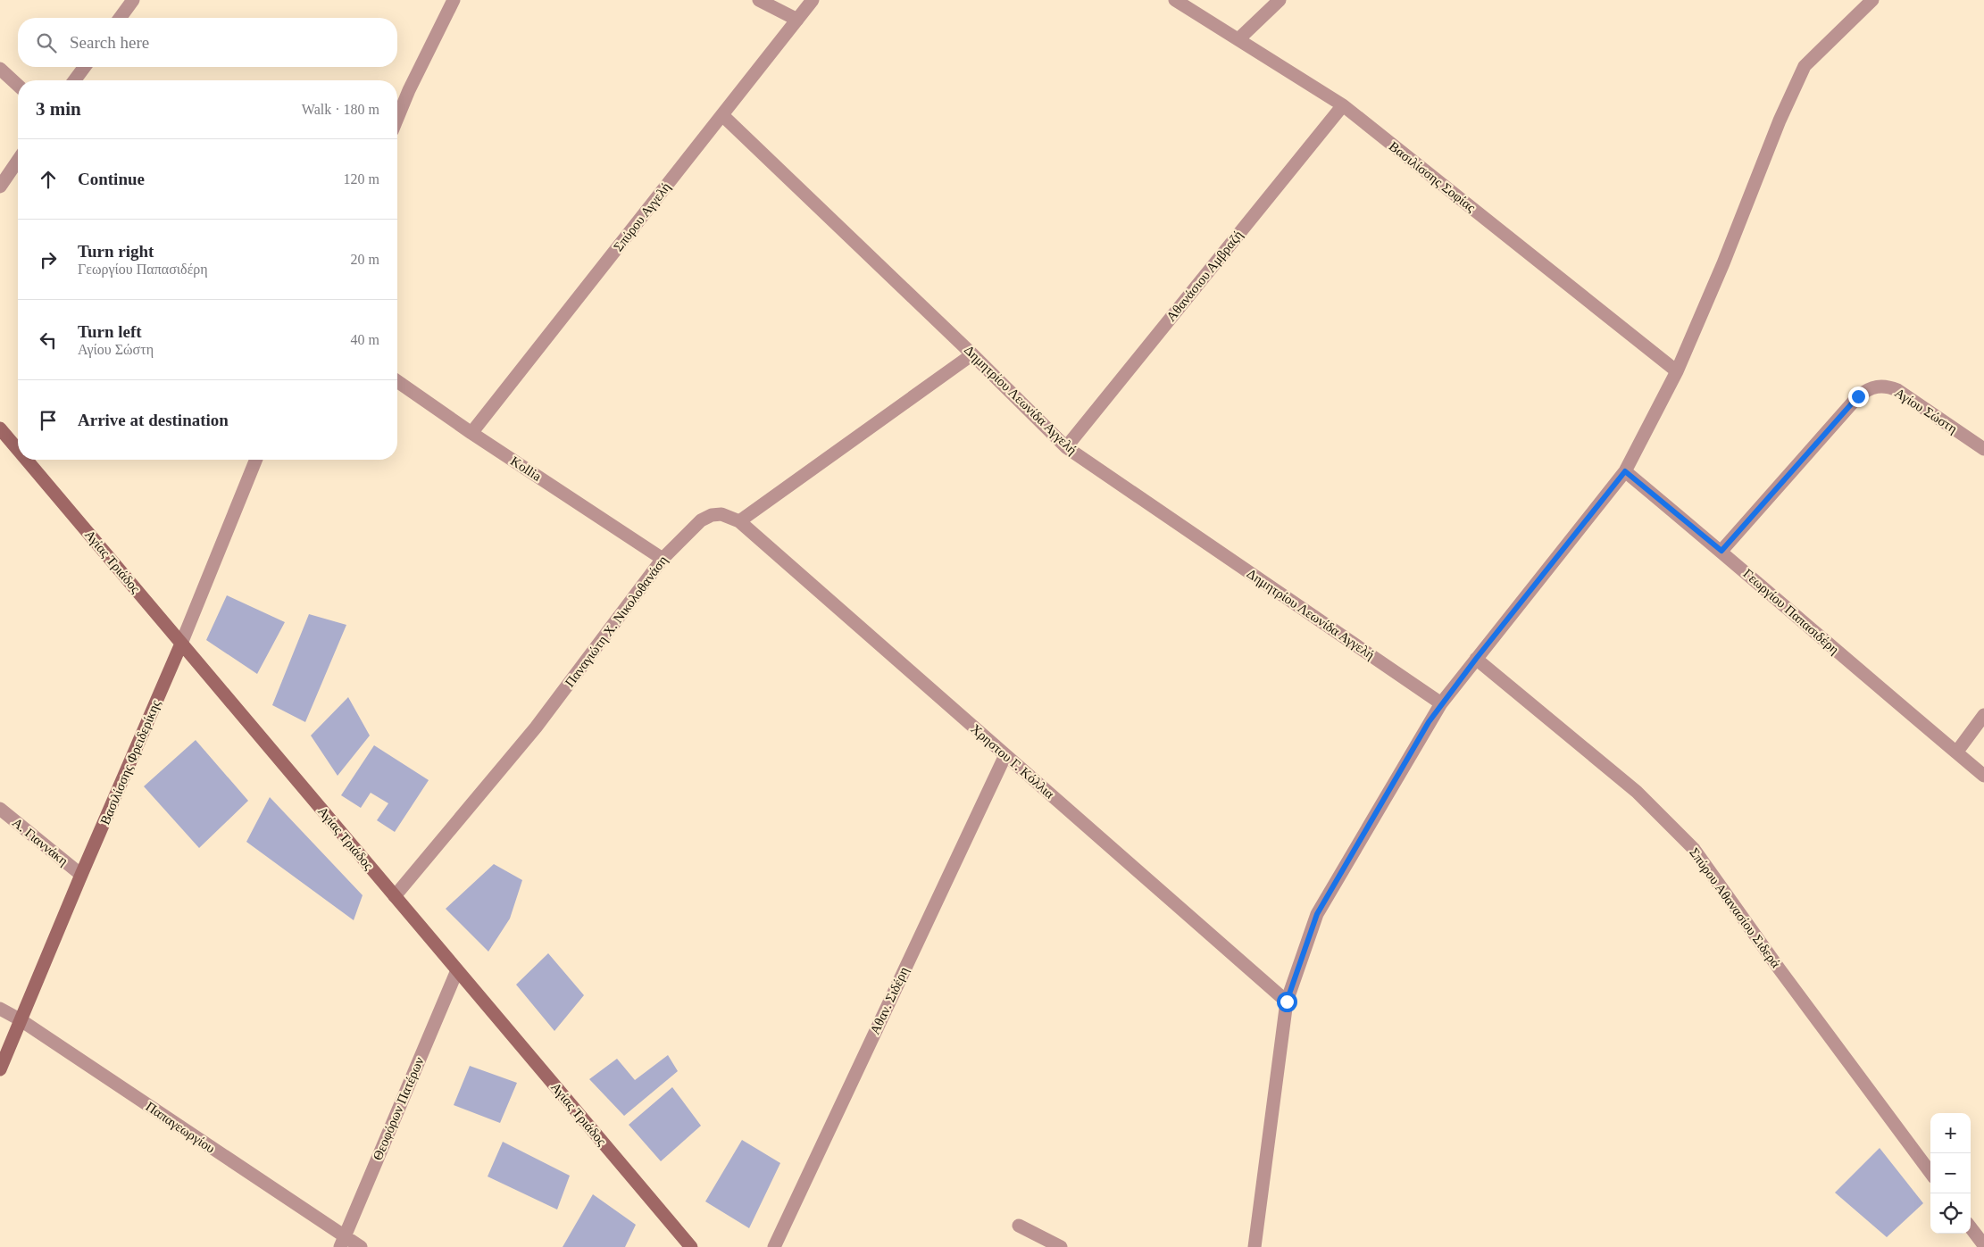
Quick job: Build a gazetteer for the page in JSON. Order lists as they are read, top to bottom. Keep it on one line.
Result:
{"streets":{"street":["Βασιλίσσης Σοφίας","Σπύρου Αγγελή","Αθανάσιου Αμβραζή","Δημητρίου Λεωνίδα Αγγελή","Αγίου Σώστη","Kollia","Αγίας Τριάδος","Γεωργίου Παπασιδέρη","Παναγιώτη Χ. Νικολοθανάση","Χρηστου Γ. Κόλλια","Βασιλίσσης Φρειδερίκης","Α. Γιαννάκη","Σπύρου Αθανασίου Σιδερά","Αθαν. Σιδέρη","Θεοφόρων Πατέρων","Παπαγεωργίου"]},"crossings":[["Βασιλίσσης Σοφίας","Αθανάσιου Αμβραζή"],["Σπύρου Αγγελή","Δημητρίου Λεωνίδα Αγγελή"],["Σπύρου Αγγελή","Kollia"],["Αθανάσιου Αμβραζή","Δημητρίου Λεωνίδα Αγγελή"],["Αγίου Σώστη","Γεωργίου Παπασιδέρη"],["Kollia","Παναγιώτη Χ. Νικολοθανάση"],["Αγίας Τριάδος","Παναγιώτη Χ. Νικολοθανάση"],["Αγίας Τριάδος","Βασιλίσσης Φρειδερίκης"],["Αγίας Τριάδος","Θεοφόρων Πατέρων"],["Παναγιώτη Χ. Νικολοθανάση","Χρηστου Γ. Κόλλια"],["Χρηστου Γ. Κόλλια","Αθαν. Σιδέρη"],["Βασιλίσσης Φρειδερίκης","Α. Γιαννάκη"],["Βασιλίσσης Φρειδερίκης","Παπαγεωργίου"],["Θεοφόρων Πατέρων","Παπαγεωργίου"]],"page":{"search":"Search here","heading":["3 min","Walk · 180 m"],"list":[["Continue","120 m"],["Turn right","Γεωργίου Παπασιδέρη","20 m"],["Turn left","Αγίου Σώστη","40 m"],"Arrive at destination"],"map_buttons":["+","−"]}}
